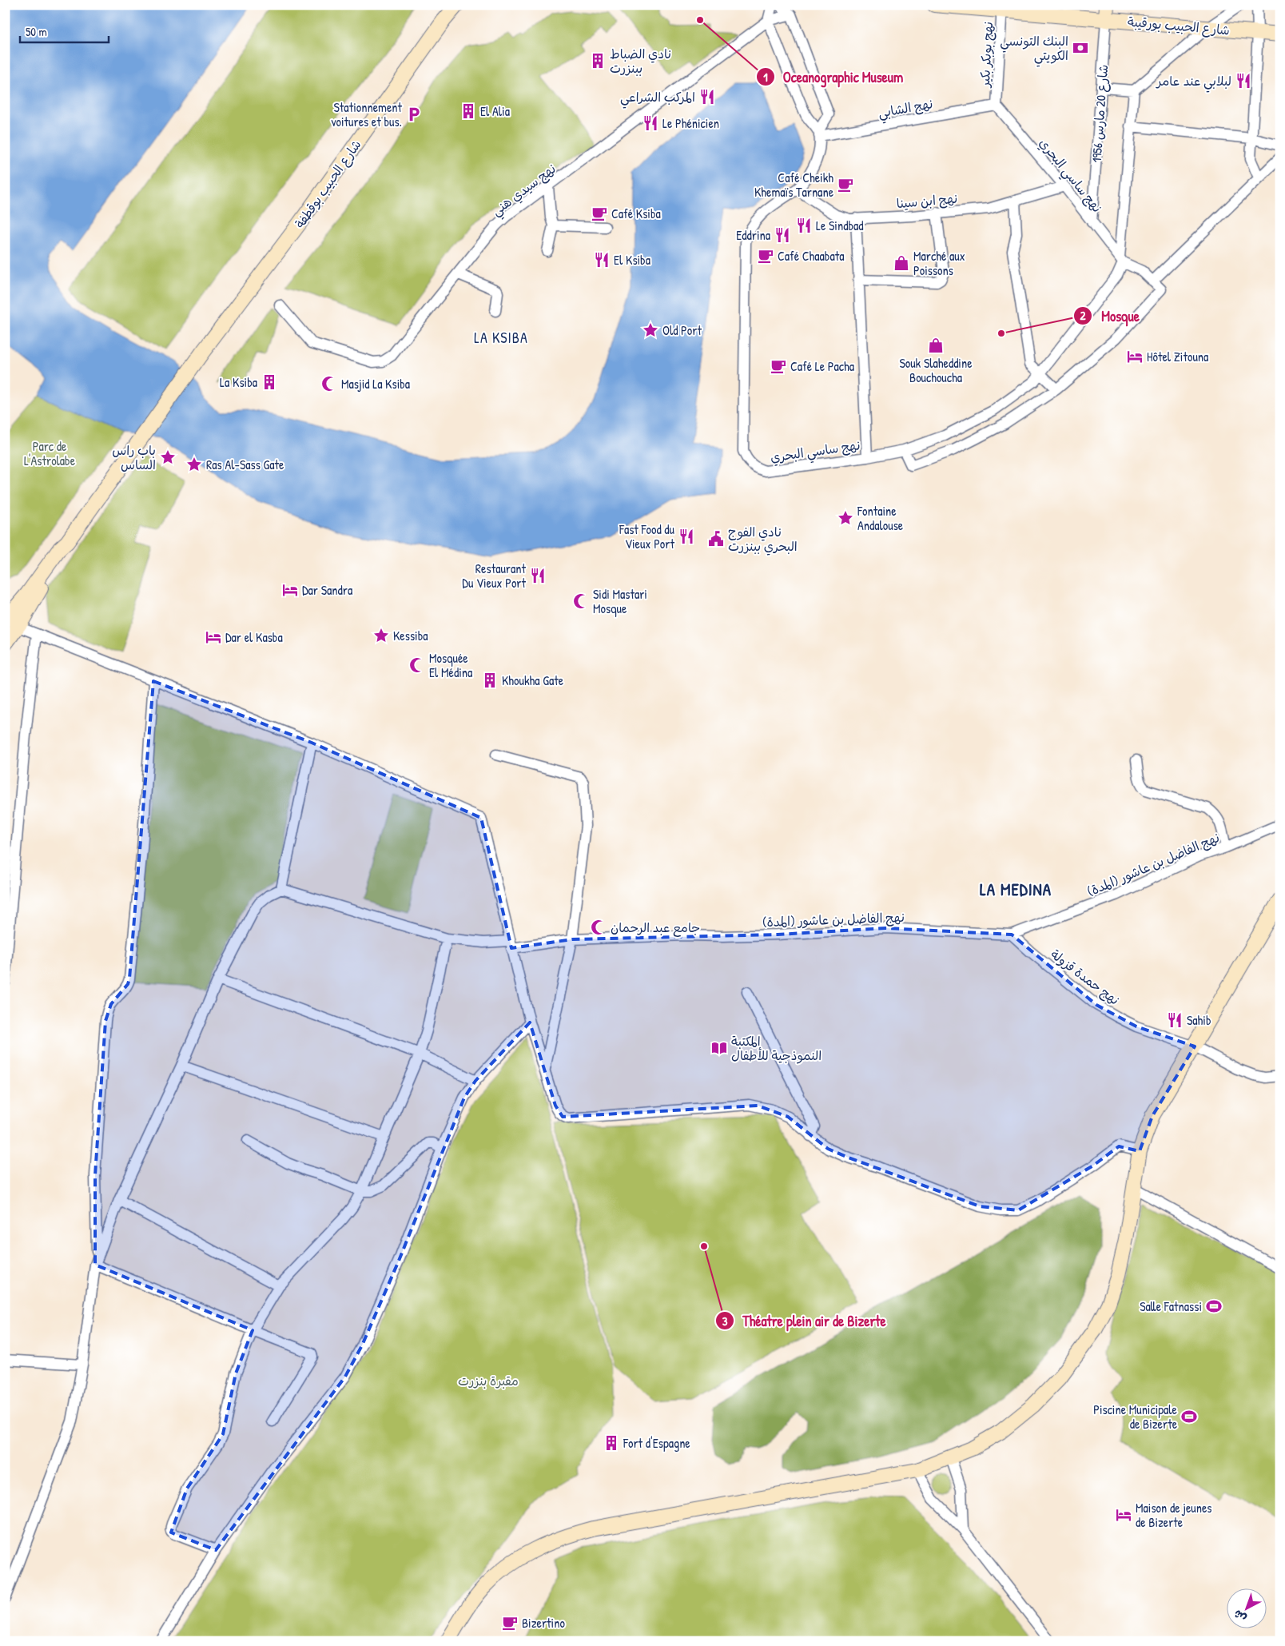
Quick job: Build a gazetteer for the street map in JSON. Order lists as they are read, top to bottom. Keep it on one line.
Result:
{"streets":{"street":["شارع الحبيب بورقيبة","نهج بوبكر بكير","نهج الشابي","شارع 20 مارس 1956","نهج ساسي البحري","شارع الحبيب بوقطفة","نهج سيدي هني","نهج ابن سينا","نهج الفاضل بن عاشور (المدة)","نهج حمدة قزولة"]},"crossings":[["شارع الحبيب بورقيبة","نهج بوبكر بكير"],["شارع الحبيب بورقيبة","شارع 20 مارس 1956"],["نهج بوبكر بكير","نهج الشابي"],["نهج بوبكر بكير","نهج ساسي البحري"],["نهج الشابي","نهج ساسي البحري"],["شارع 20 مارس 1956","نهج ساسي البحري"],["نهج ساسي البحري","نهج ابن سينا"],["نهج الفاضل بن عاشور (المدة)","نهج حمدة قزولة"]],"districts":["LA KSIBA","LA MEDINA"],"parks":["Parc de L'Astrolabe","مقبرة بنزرت"],"places":{"other":["Oceanographic Museum","Mosque","Théatre plein air de Bizerte"],"bank":["البنك التونسي الكويتي"],"building":["نادي الضباط ببنزرت","El Alia","La Ksiba","Khoukha Gate","Fort d'Espagne"],"restaurant":["لبلابي عند عامر","المركب الشراعي","Le Phénicien","Le Sindbad","Eddrina","El Ksiba","Fast Food du Vieux Port","Restaurant Du Vieux Port","Sahib"],"parking":["Stationnement voitures et bus."],"cafe":["Café Cheikh Khemaïs Tarnane","Café Ksiba","Café Chaabata","Café Le Pacha","Bizertino"],"shop":["Marché aux Poissons","Souk Slaheddine Bouchoucha"],"place":["Old Port","باب راس الساس","Ras Al-Sass Gate","Fontaine Andalouse","Kessiba"],"hotel":["Hôtel Zitouna","Dar Sandra","Dar el Kasba","Maison de jeunes de Bizerte"],"mosque":["Masjid La Ksiba","Sidi Mastari Mosque","Mosquée El Médina","جامع عبد الرحمان"],"public building":["نادي الفوج البحري ببنزرت"],"library":["المكتبة النموذجية للأطفال"],"sports":["Salle Fatnassi","Piscine Municipale de Bizerte"]},"scale_bar":"50 m","north":"bottom left"}
